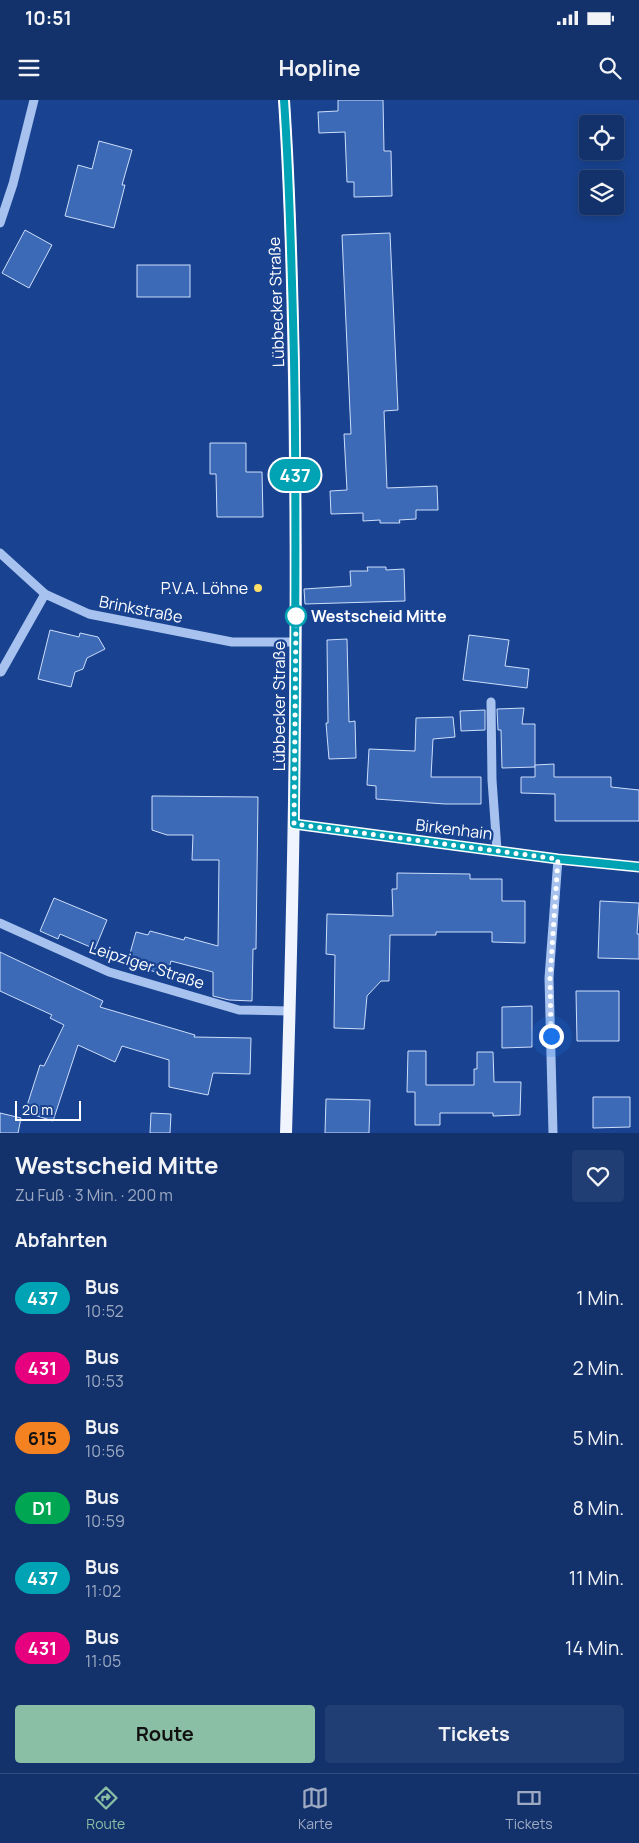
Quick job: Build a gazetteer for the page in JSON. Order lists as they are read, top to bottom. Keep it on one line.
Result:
{"streets":{"main road":["Lübbecker Straße"],"street":["Brinkstraße","Birkenhain","Leipziger Straße"]},"crossings":[["Lübbecker Straße","Brinkstraße"],["Lübbecker Straße","Birkenhain"],["Lübbecker Straße","Leipziger Straße"]],"places":["P.V.A. Löhne","Westscheid Mitte"],"lines":["bus line 437"],"scale_bar":"20 m","page":{"status":"10:51","header":"Hopline","on_map":"437","scale":"20 m","heading":[["Westscheid Mitte","Zu Fuß · 3 Min. · 200 m"],"Abfahrten"],"list":[{"mark":"437","name":"Bus","note":"10:52","value":"1 Min."},{"mark":"431","name":"Bus","note":"10:53","value":"2 Min."},{"mark":"615","name":"Bus","note":"10:56","value":"5 Min."},{"mark":"D1","name":"Bus","note":"10:59","value":"8 Min."},{"mark":"437","name":"Bus","note":"11:02","value":"11 Min."},{"mark":"431","name":"Bus","note":"11:05","value":"14 Min."}],"buttons":["Route","Tickets"],"tabs":["Route","Karte","Tickets"]}}
